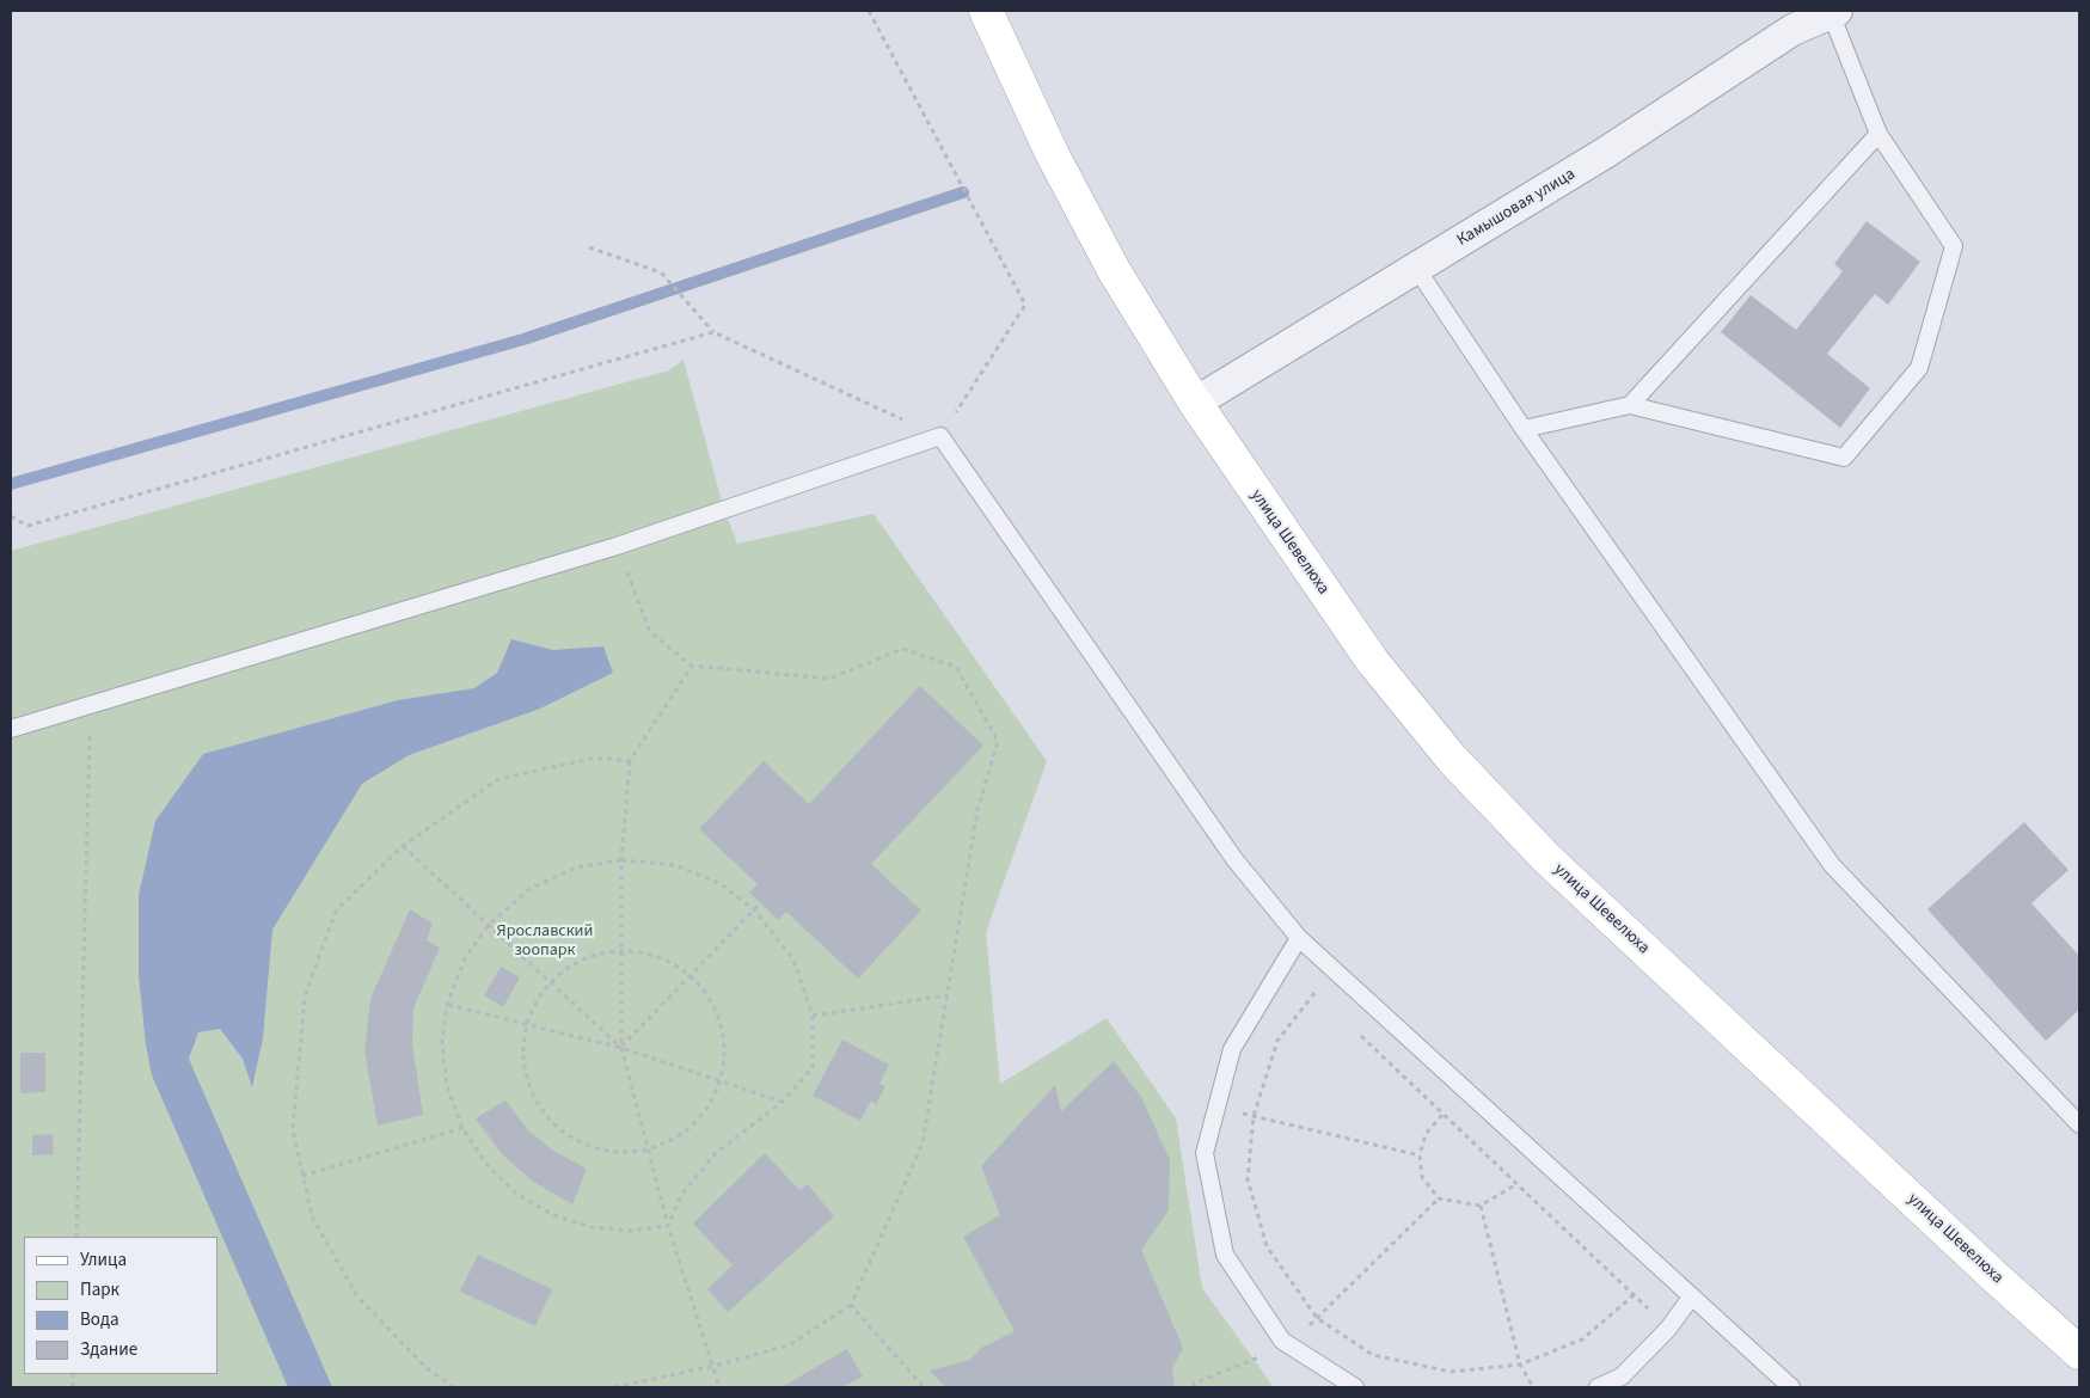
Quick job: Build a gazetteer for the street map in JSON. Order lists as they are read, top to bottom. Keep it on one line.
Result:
{"streets":{"main road":["улица Шевелюха"],"street":["Камышовая улица"]},"crossings":[["Камышовая улица","улица Шевелюха"]],"parks":["Ярославский зоопарк"],"legend":["Улица","Парк","Вода","Здание"]}
